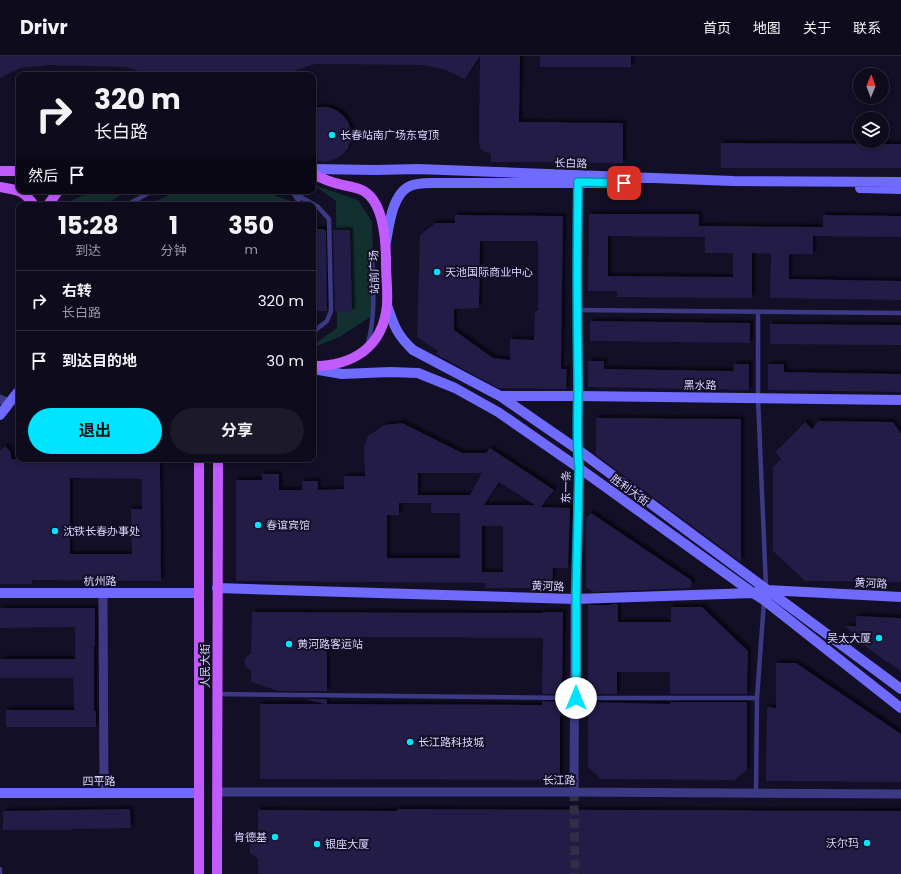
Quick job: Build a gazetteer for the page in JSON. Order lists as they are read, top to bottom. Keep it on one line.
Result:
{"streets":{"main road":["长白路","站前广场","黑水路","胜利大街","杭州路","黄河路","人民大街","四平路"],"street":["东一条","长江路"]},"crossings":[["长白路","站前广场"],["长白路","东一条"],["站前广场","胜利大街"],["黑水路","东一条"],["黑水路","胜利大街"],["东一条","胜利大街"],["东一条","黄河路"],["东一条","长江路"],["胜利大街","黄河路"],["杭州路","人民大街"],["黄河路","人民大街"],["人民大街","长江路"],["人民大街","四平路"]],"places":["长春站南广场东穹顶","天池国际商业中心","春谊宾馆","沈铁长春办事处","吴太大厦","黄河路客运站","长江路科技城","肯德基","沃尔玛","银座大厦"],"north":"top","page":{"header":"Drivr","nav":["首页","地图","关于","联系"],"turn":["320 m","长白路"],"then":"然后","eta":["15:28","到达","1","分钟","350","m"],"list":[{"name":"右转","note":"长白路","value":"320 m"},{"name":"到达目的地","value":"30 m"}],"buttons":["退出","分享"]}}
